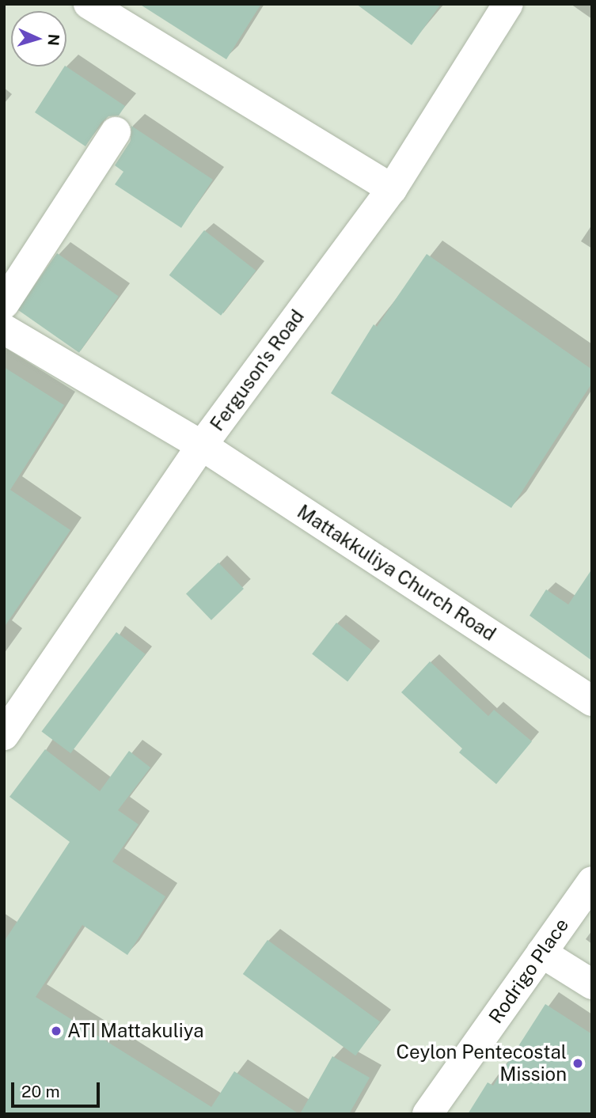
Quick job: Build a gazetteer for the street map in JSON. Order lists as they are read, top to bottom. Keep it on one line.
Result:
{"streets":{"street":["Ferguson's Road","Mattakkuliya Church Road","Rodrigo Place"]},"crossings":[["Ferguson's Road","Mattakkuliya Church Road"]],"places":["ATI Mattakuliya","Ceylon Pentecostal Mission"],"scale_bar":"20 m","north":"right"}
